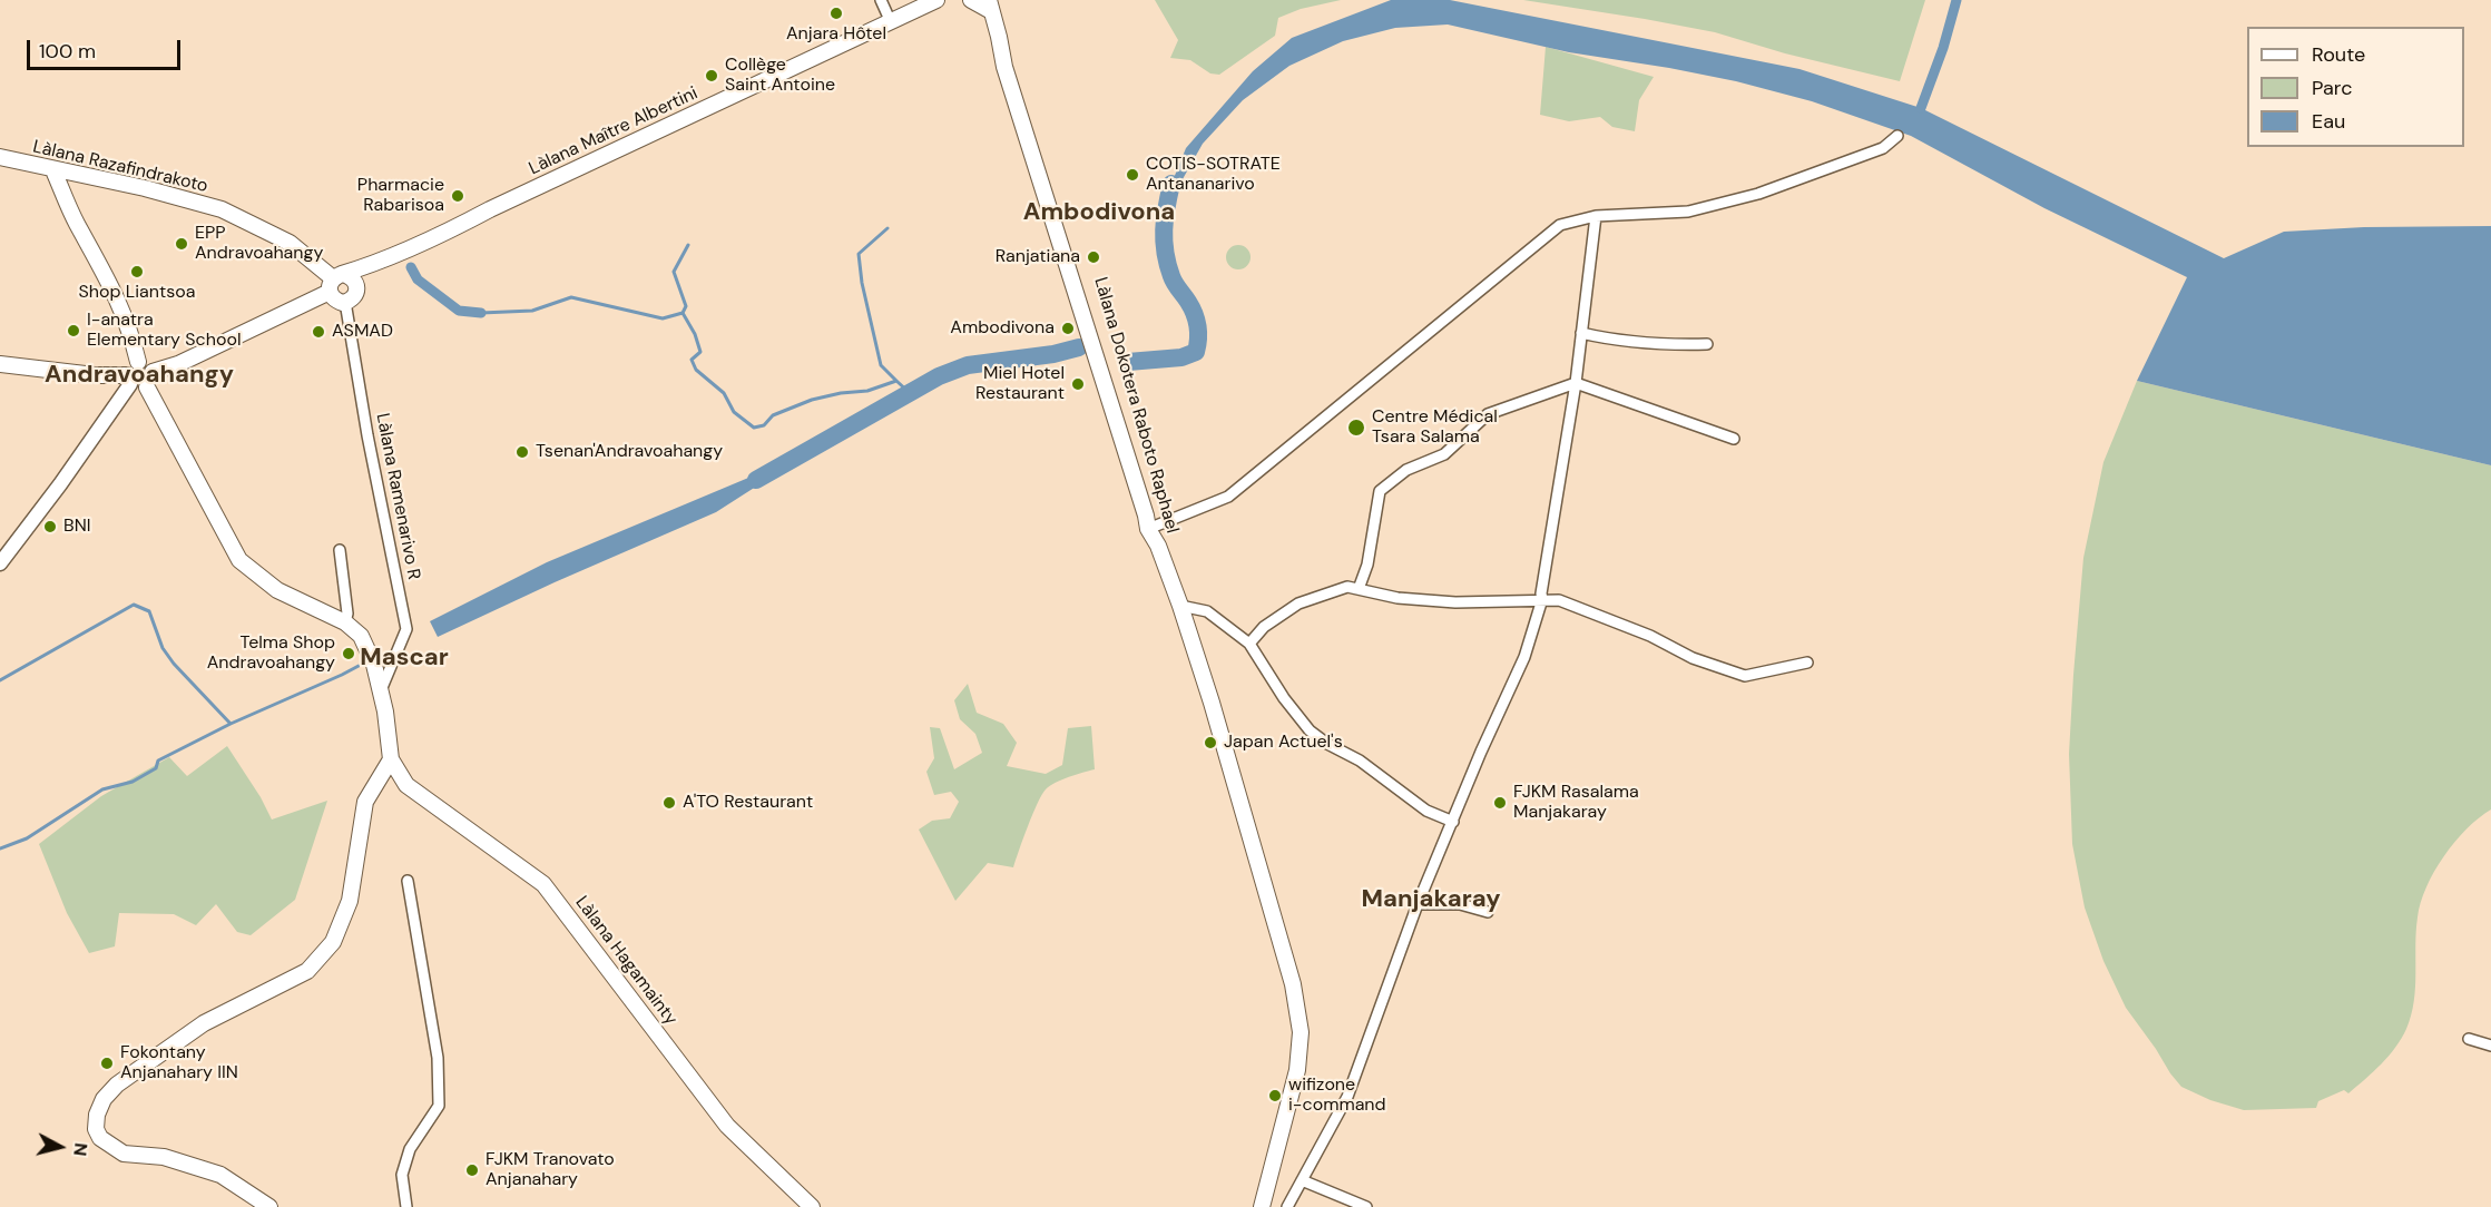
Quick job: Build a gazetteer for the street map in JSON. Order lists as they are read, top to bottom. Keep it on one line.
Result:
{"streets":{"main road":["Làlana Maître Albertini","Làlana Razafindrakoto","Làlana Dokotera Raboto Raphael","Làlana Hagamainty"],"street":["Làlana Ramenarivo R"]},"crossings":[["Làlana Maître Albertini","Làlana Razafindrakoto"],["Làlana Maître Albertini","Làlana Ramenarivo R"],["Làlana Razafindrakoto","Làlana Ramenarivo R"]],"districts":["Ambodivona","Andravoahangy","Mascar","Manjakaray"],"places":["Anjara Hôtel","Collège Saint Antoine","COTIS-SOTRATE Antananarivo","Pharmacie Rabarisoa","EPP Andravoahangy","Ranjatiana","Shop Liantsoa","Ambodivona","I-anatra Elementary School","ASMAD","Miel Hotel Restaurant","Centre Médical Tsara Salama","Tsenan'Andravoahangy","BNI","Telma Shop Andravoahangy","Japan Actuel's","A'TO Restaurant","FJKM Rasalama Manjakaray","Fokontany Anjanahary IIN","wifizone i-command","FJKM Tranovato Anjanahary"],"legend":["Route","Parc","Eau"],"scale_bar":"100 m","north":"right"}
